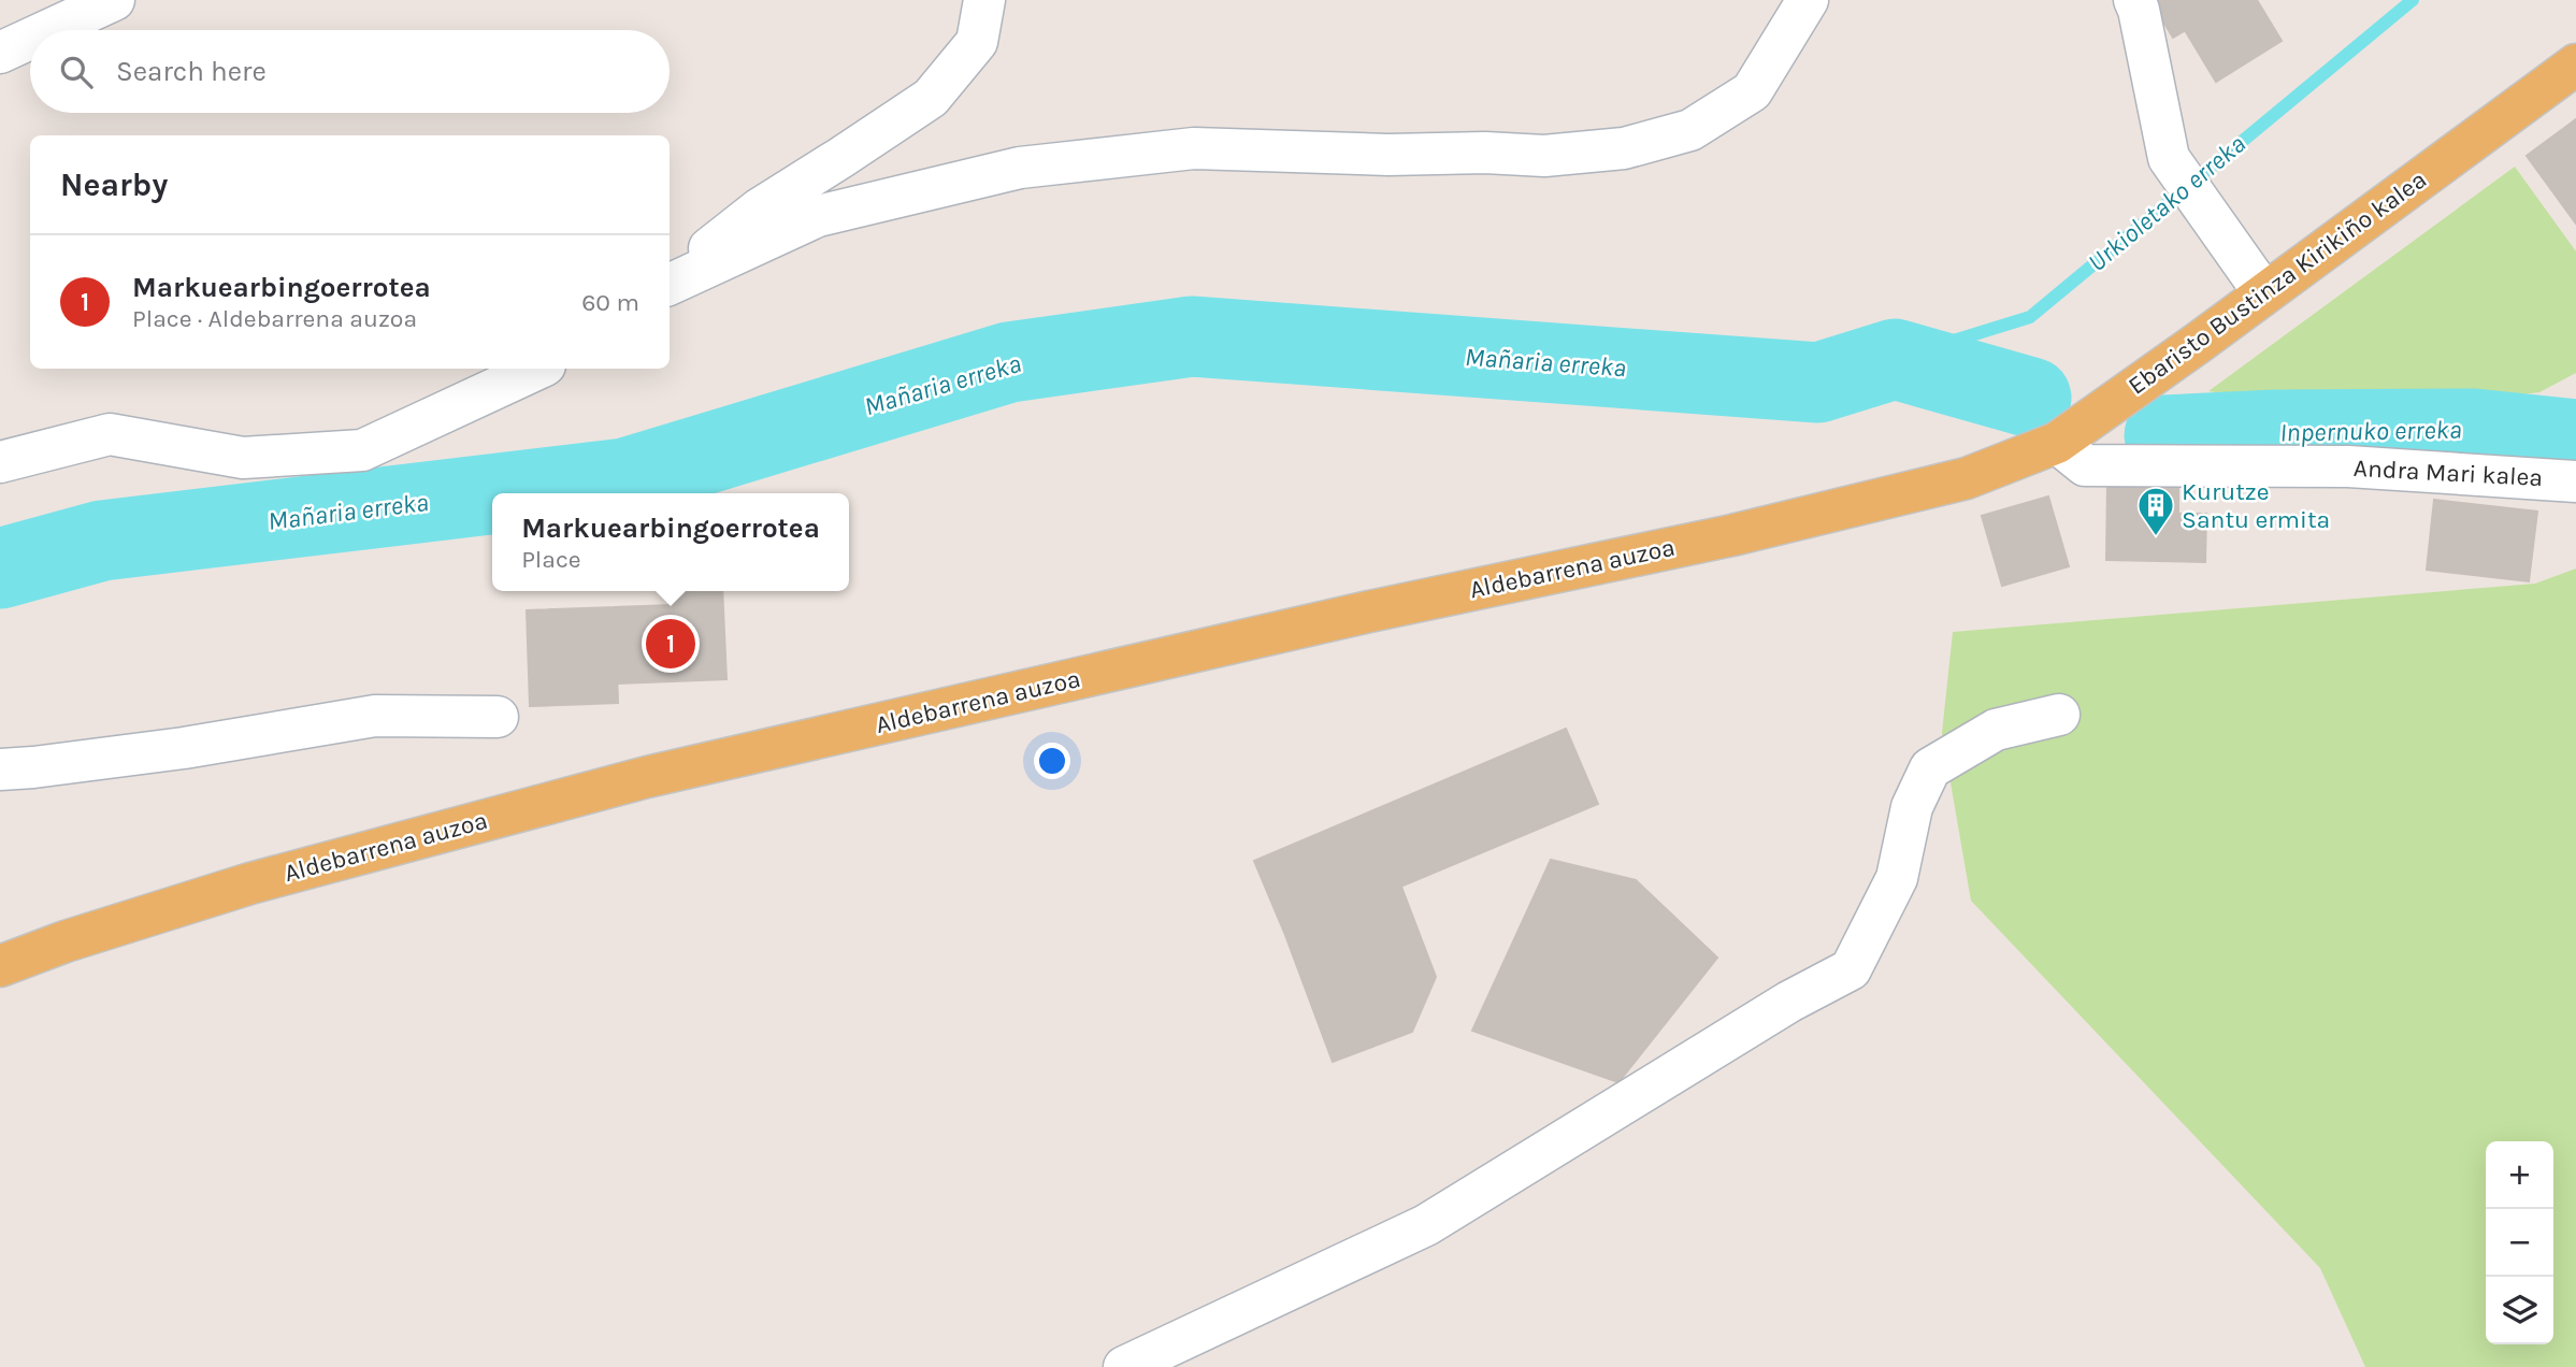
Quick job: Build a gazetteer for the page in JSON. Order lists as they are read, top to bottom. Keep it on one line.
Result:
{"streets":{"main road":["Ebaristo Bustinza Kirikiño kalea","Aldebarrena auzoa"],"street":["Andra Mari kalea"]},"crossings":[["Ebaristo Bustinza Kirikiño kalea","Andra Mari kalea"],["Ebaristo Bustinza Kirikiño kalea","Aldebarrena auzoa"]],"water":["Urkioletako erreka","Mañaria erreka","Inpernuko erreka"],"places":{"building":["Kurutze Santu ermita"]},"page":{"search":"Search here","heading":"Nearby","list":[{"mark":"1","name":"Markuearbingoerrotea","note":"Place · Aldebarrena auzoa","value":"60 m"}],"popup":["Markuearbingoerrotea","Place"],"pins":"1","map_buttons":["+","−"]}}
